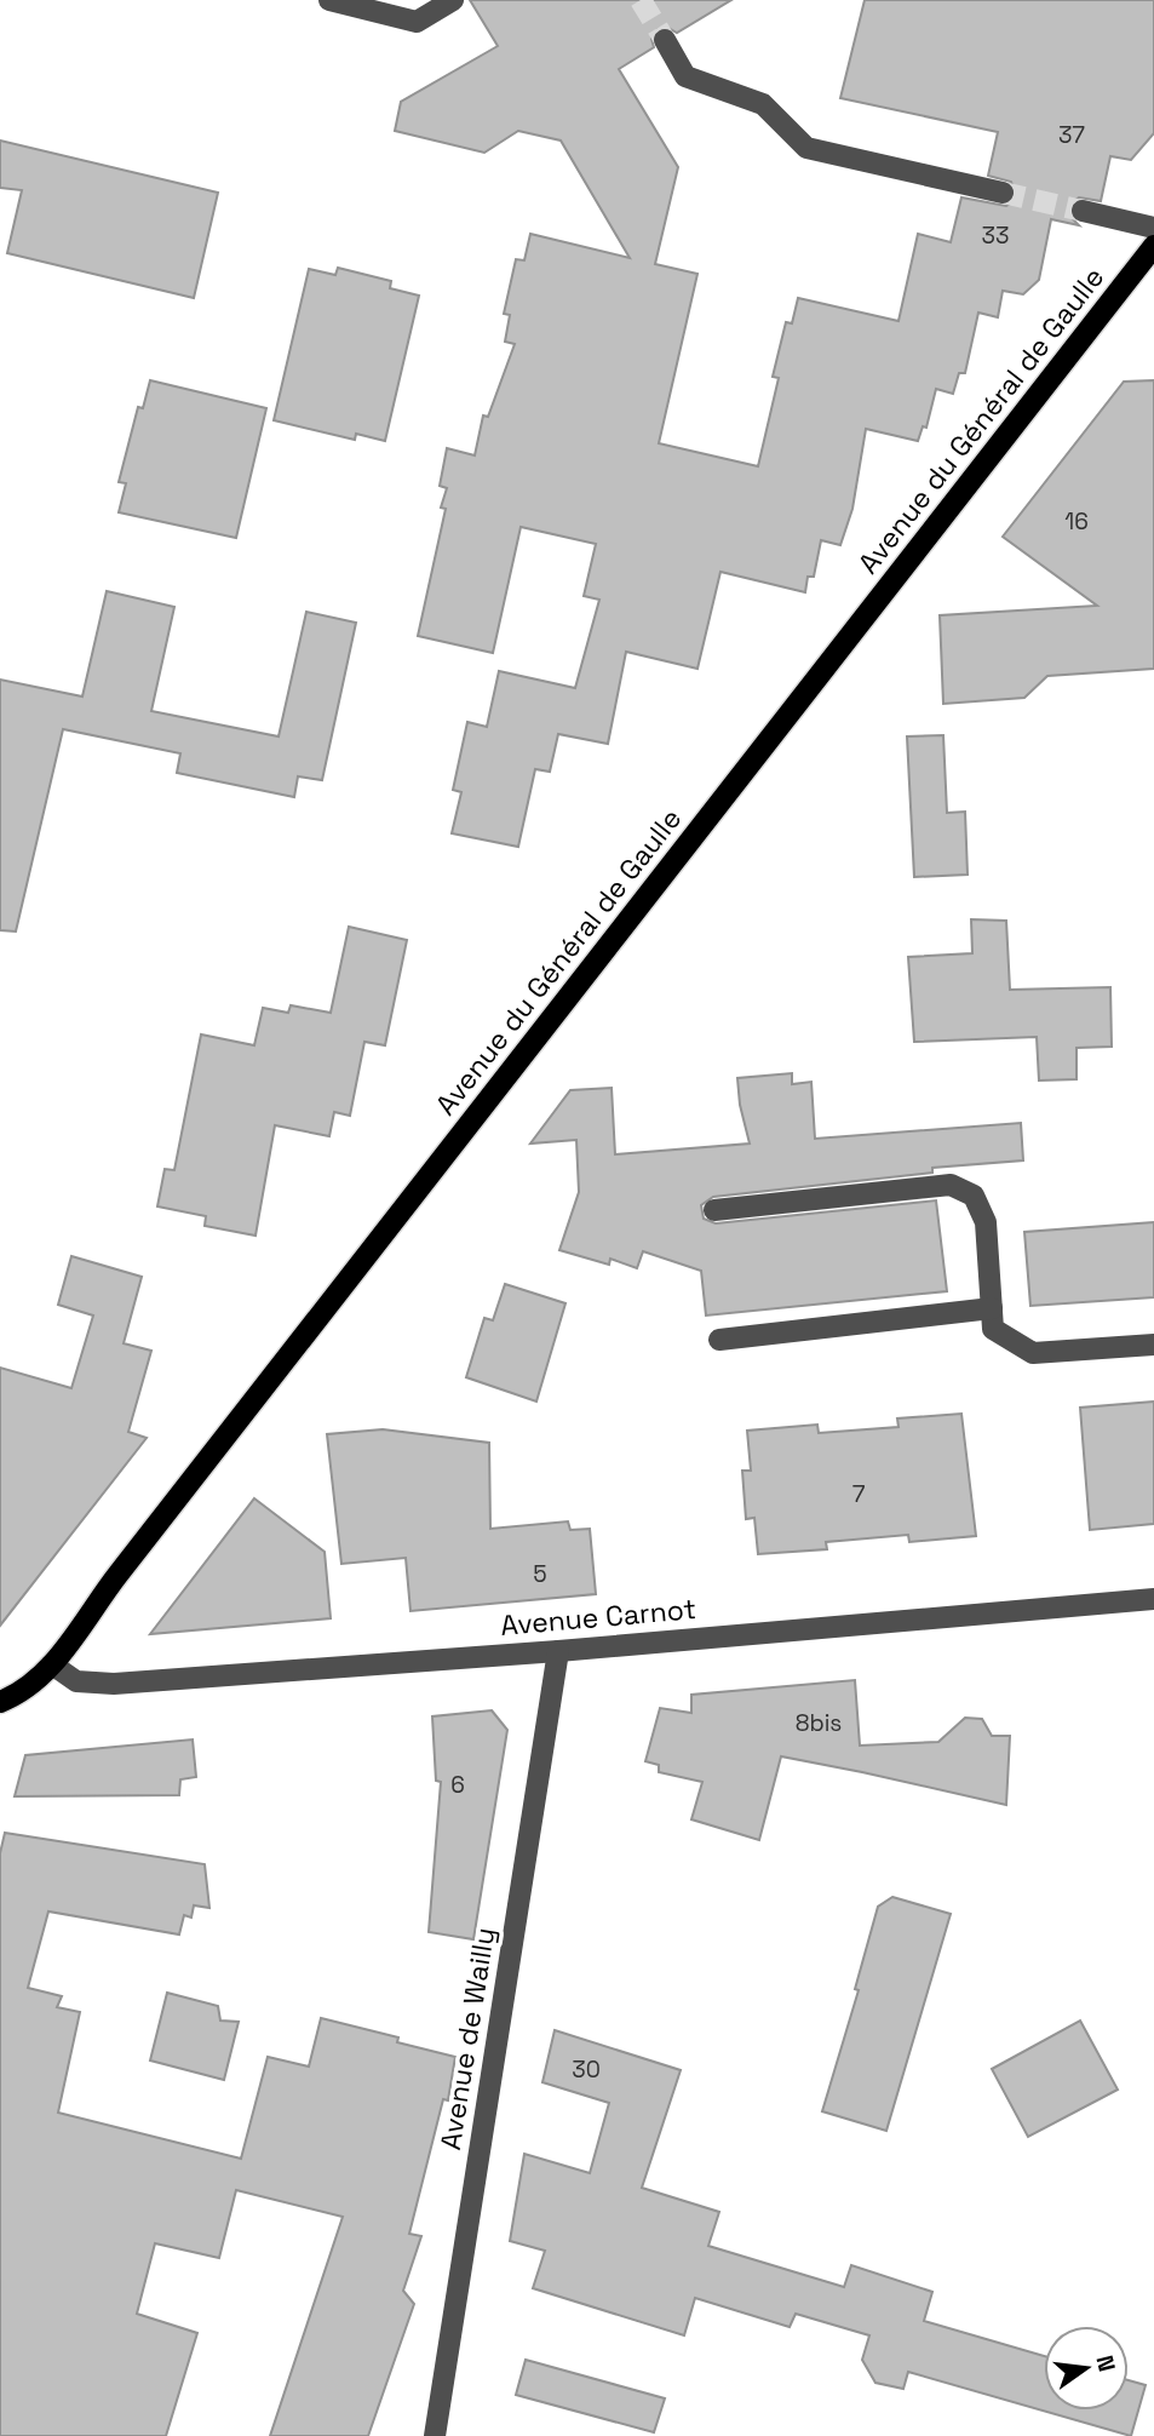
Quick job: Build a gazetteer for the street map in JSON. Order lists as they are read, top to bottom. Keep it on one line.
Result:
{"streets":{"main road":["Avenue du Général de Gaulle"],"street":["Avenue Carnot","Avenue de Wailly"]},"crossings":[["Avenue du Général de Gaulle","Avenue Carnot"],["Avenue Carnot","Avenue de Wailly"]],"house_numbers":["37","33","16","7","5","8bis","6","30"],"north":"right"}
